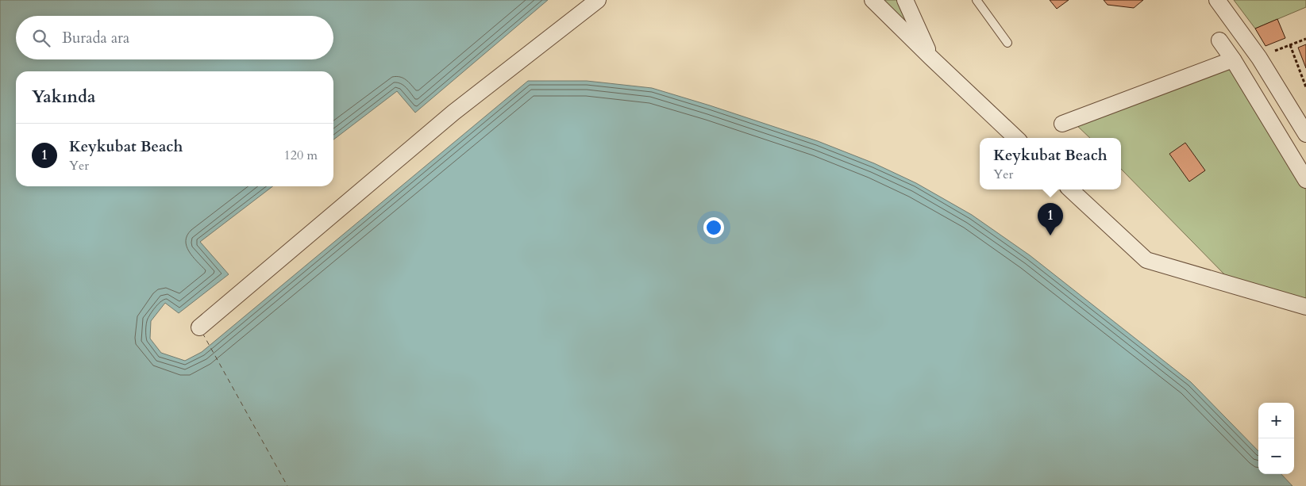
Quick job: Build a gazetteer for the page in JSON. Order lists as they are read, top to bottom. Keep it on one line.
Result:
{"page":{"search":"Burada ara","heading":"Yakında","list":[{"mark":"1","name":"Keykubat Beach","note":"Yer","value":"120 m"}],"popup":["Keykubat Beach","Yer"],"pins":"1","map_buttons":["+","−"]}}
